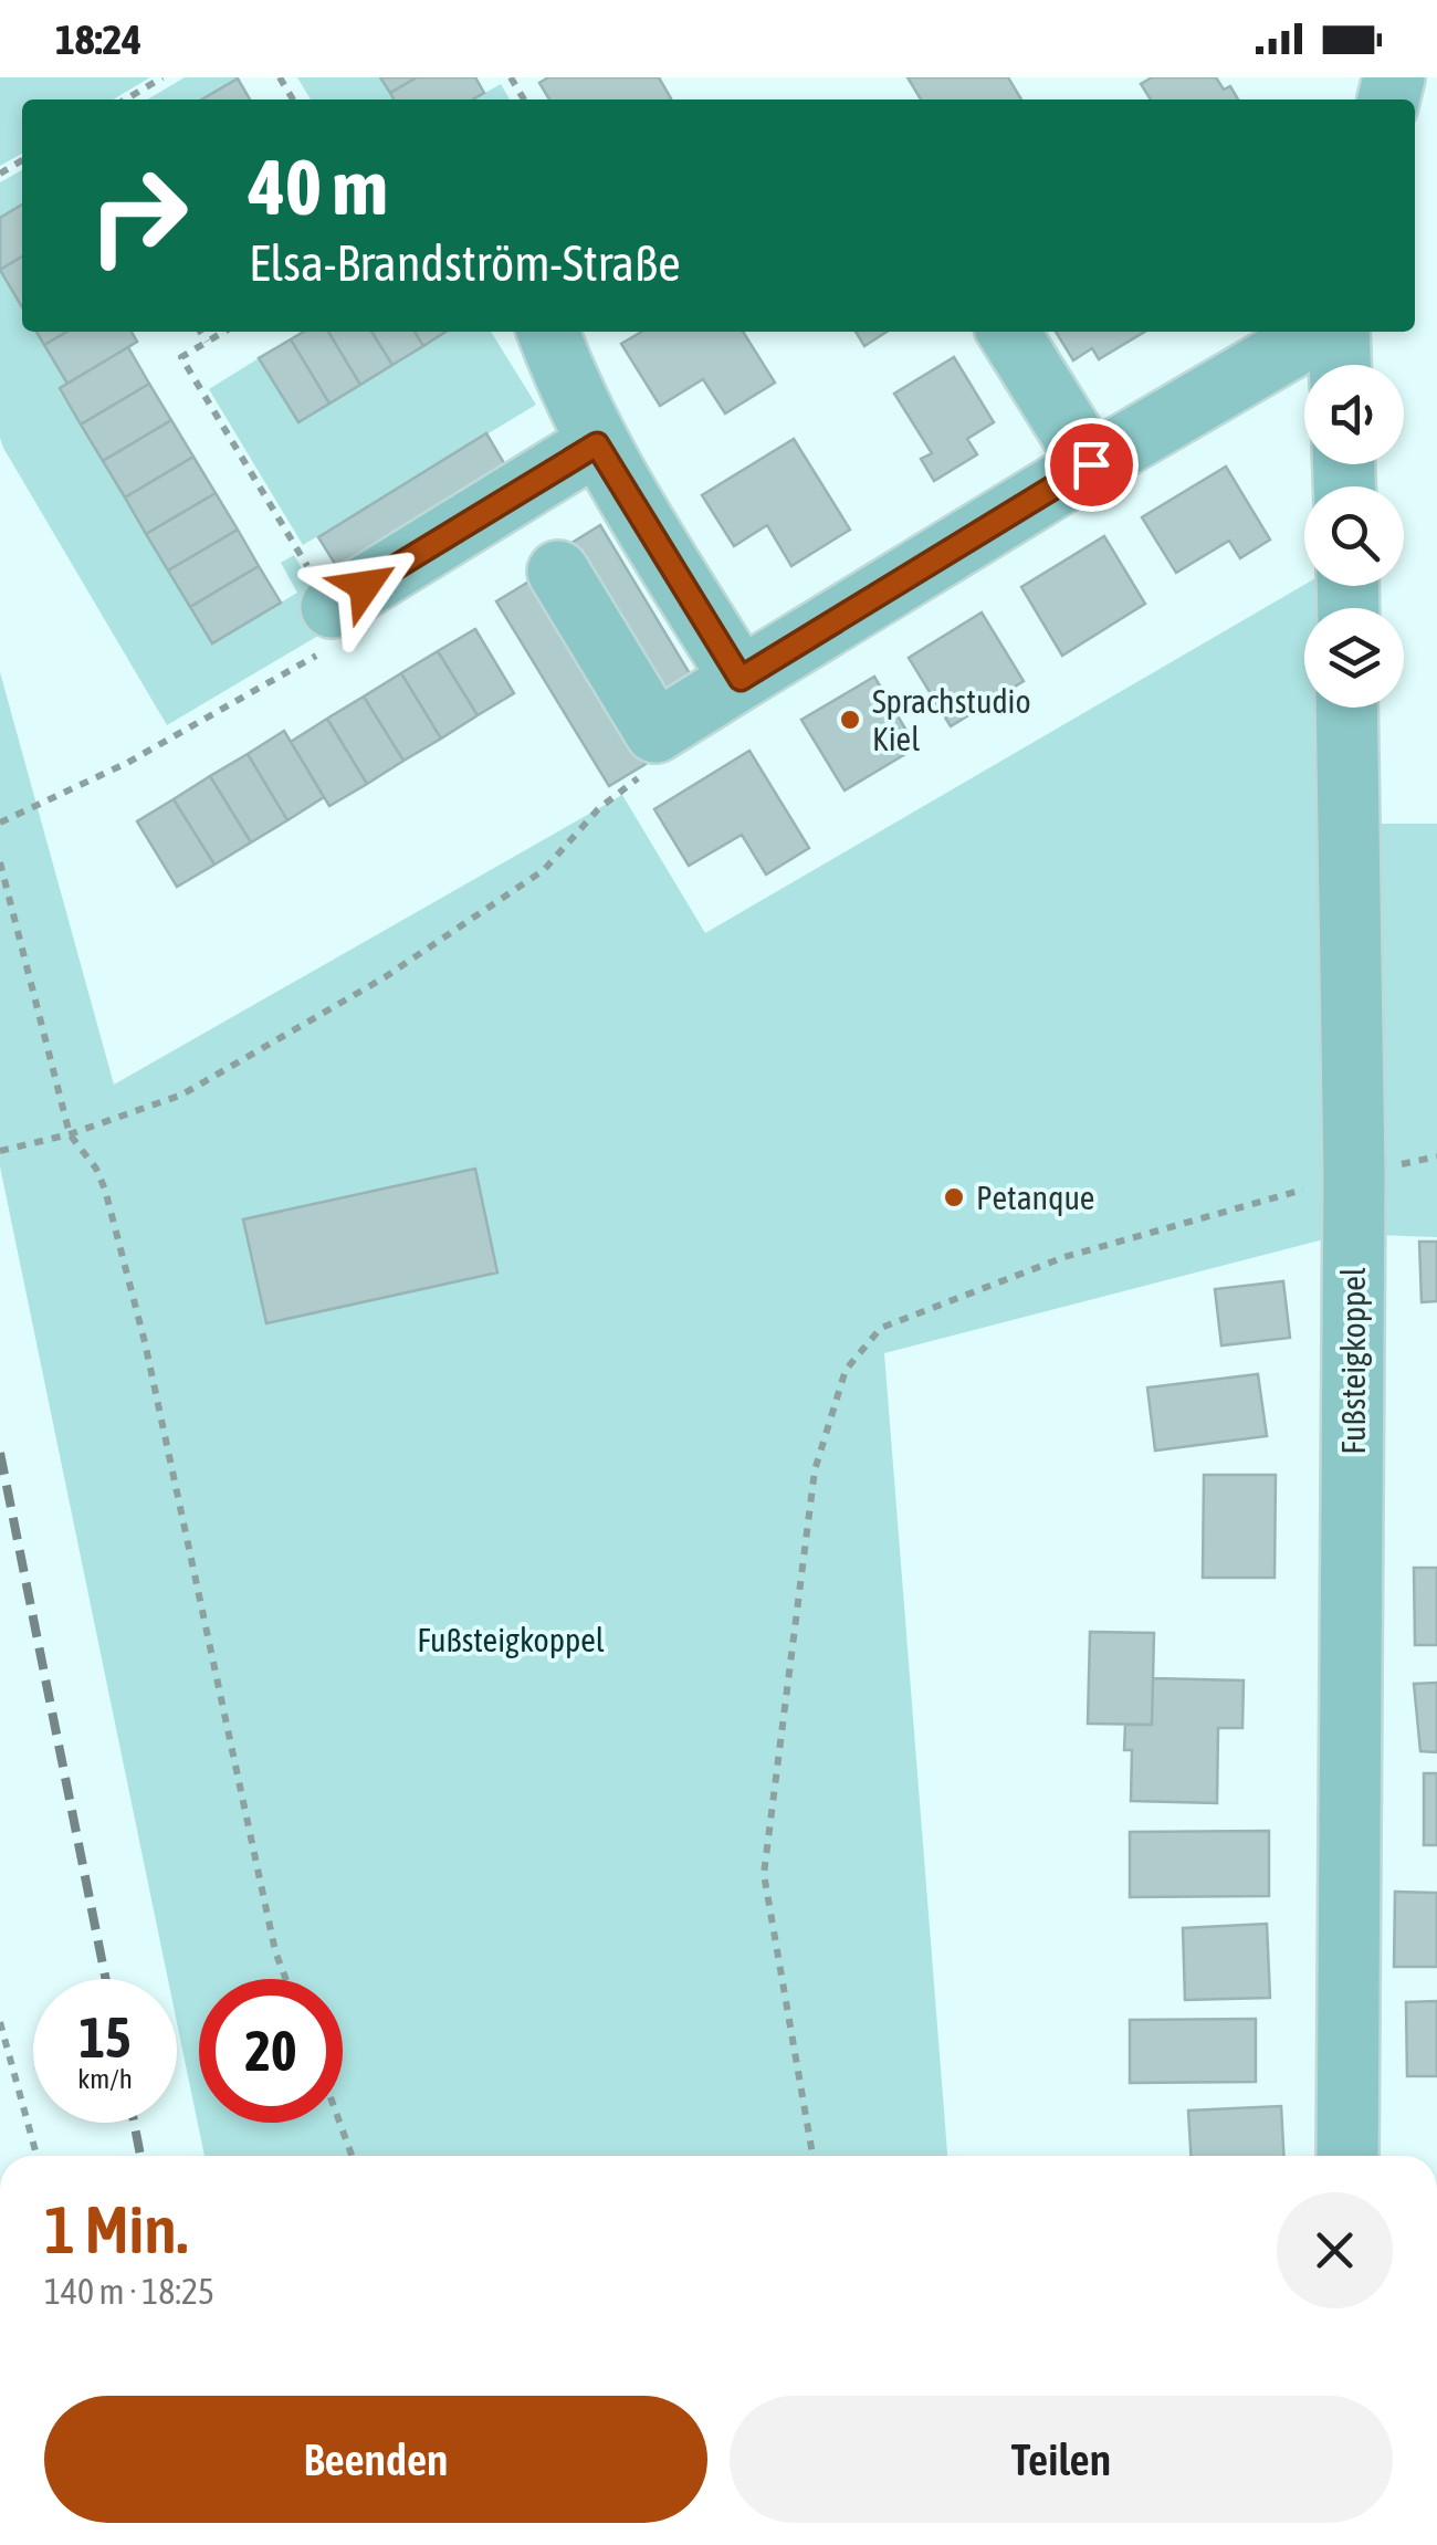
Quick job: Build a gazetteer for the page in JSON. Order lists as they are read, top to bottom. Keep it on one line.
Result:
{"streets":{"street":["Fußsteigkoppel"]},"parks":["Fußsteigkoppel"],"places":["Sprachstudio Kiel","Petanque"],"page":{"status":"18:24","turn":["40 m","Elsa-Brandström-Straße"],"speed":"15 km/h","limit":"20","heading":["1 Min.","140 m · 18:25"],"buttons":["Beenden","Teilen"]}}
